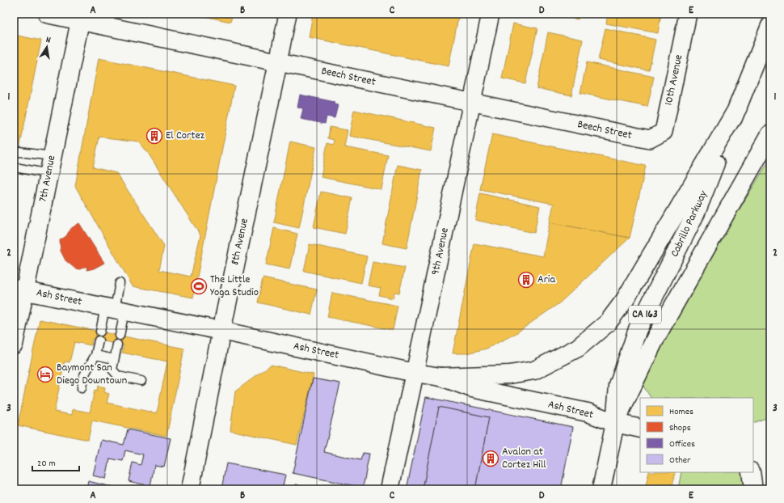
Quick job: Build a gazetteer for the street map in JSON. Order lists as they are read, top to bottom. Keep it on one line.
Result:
{"streets":{"main road":["Beech Street","7th Avenue","Cabrillo Parkway","8th Avenue","9th Avenue","Ash Street","CA 163"],"street":["10th Avenue"]},"crossings":[["Beech Street","10th Avenue"],["Beech Street","7th Avenue"],["Beech Street","8th Avenue"],["Beech Street","9th Avenue"],["7th Avenue","Ash Street"],["Cabrillo Parkway","Ash Street"],["8th Avenue","Ash Street"],["9th Avenue","Ash Street"]],"places":{"building":["El Cortez","Aria","Avalon at Cortez Hill"],"sports":["The Little Yoga Studio"],"hotel":["Baymont San Diego Downtown"]},"legend":["Homes","Shops","Offices","Other"],"scale_bar":"20 m","north":"top","grid":{"columns":["A","B","C","D","E"],"rows":["1","2","3"]}}
